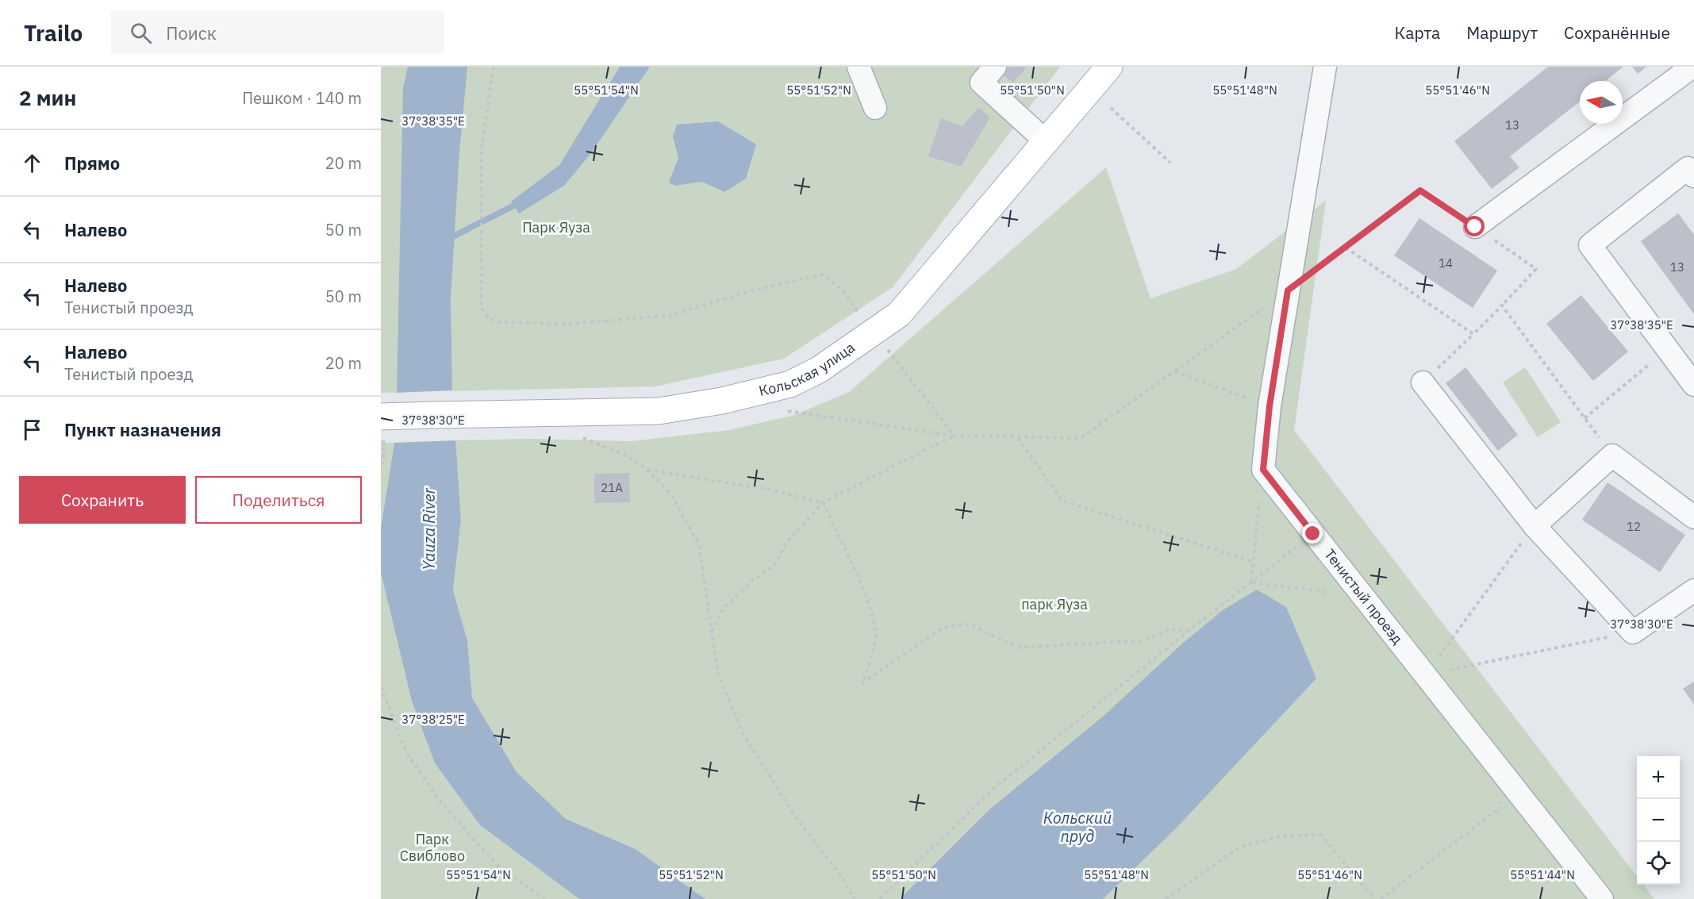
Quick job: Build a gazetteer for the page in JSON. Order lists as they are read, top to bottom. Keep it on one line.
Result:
{"streets":{"main road":["Кольская улица"],"street":["Тенистый проезд"]},"water":["Yauza River","Кольский пруд"],"parks":["Парк Яуза","парк Яуза","Парк Свиблово"],"house_numbers":["13","14","13","21А","12"],"north":"left","page":{"header":"Trailo","search":"Поиск","nav":["Карта","Маршрут","Сохранённые"],"heading":["2 мин","Пешком · 140 m"],"list":[["Прямо","20 m"],["Налево","50 m"],["Налево","Тенистый проезд","50 m"],["Налево","Тенистый проезд","20 m"],"Пункт назначения"],"buttons":["Сохранить","Поделиться"],"map_buttons":["+","−"]},"coordinates":["55°51'54\"N","55°51'52\"N","55°51'50\"N","55°51'48\"N","55°51'46\"N","37°38'35\"E","37°38'30\"E","37°38'25\"E","55°51'44\"N"]}
